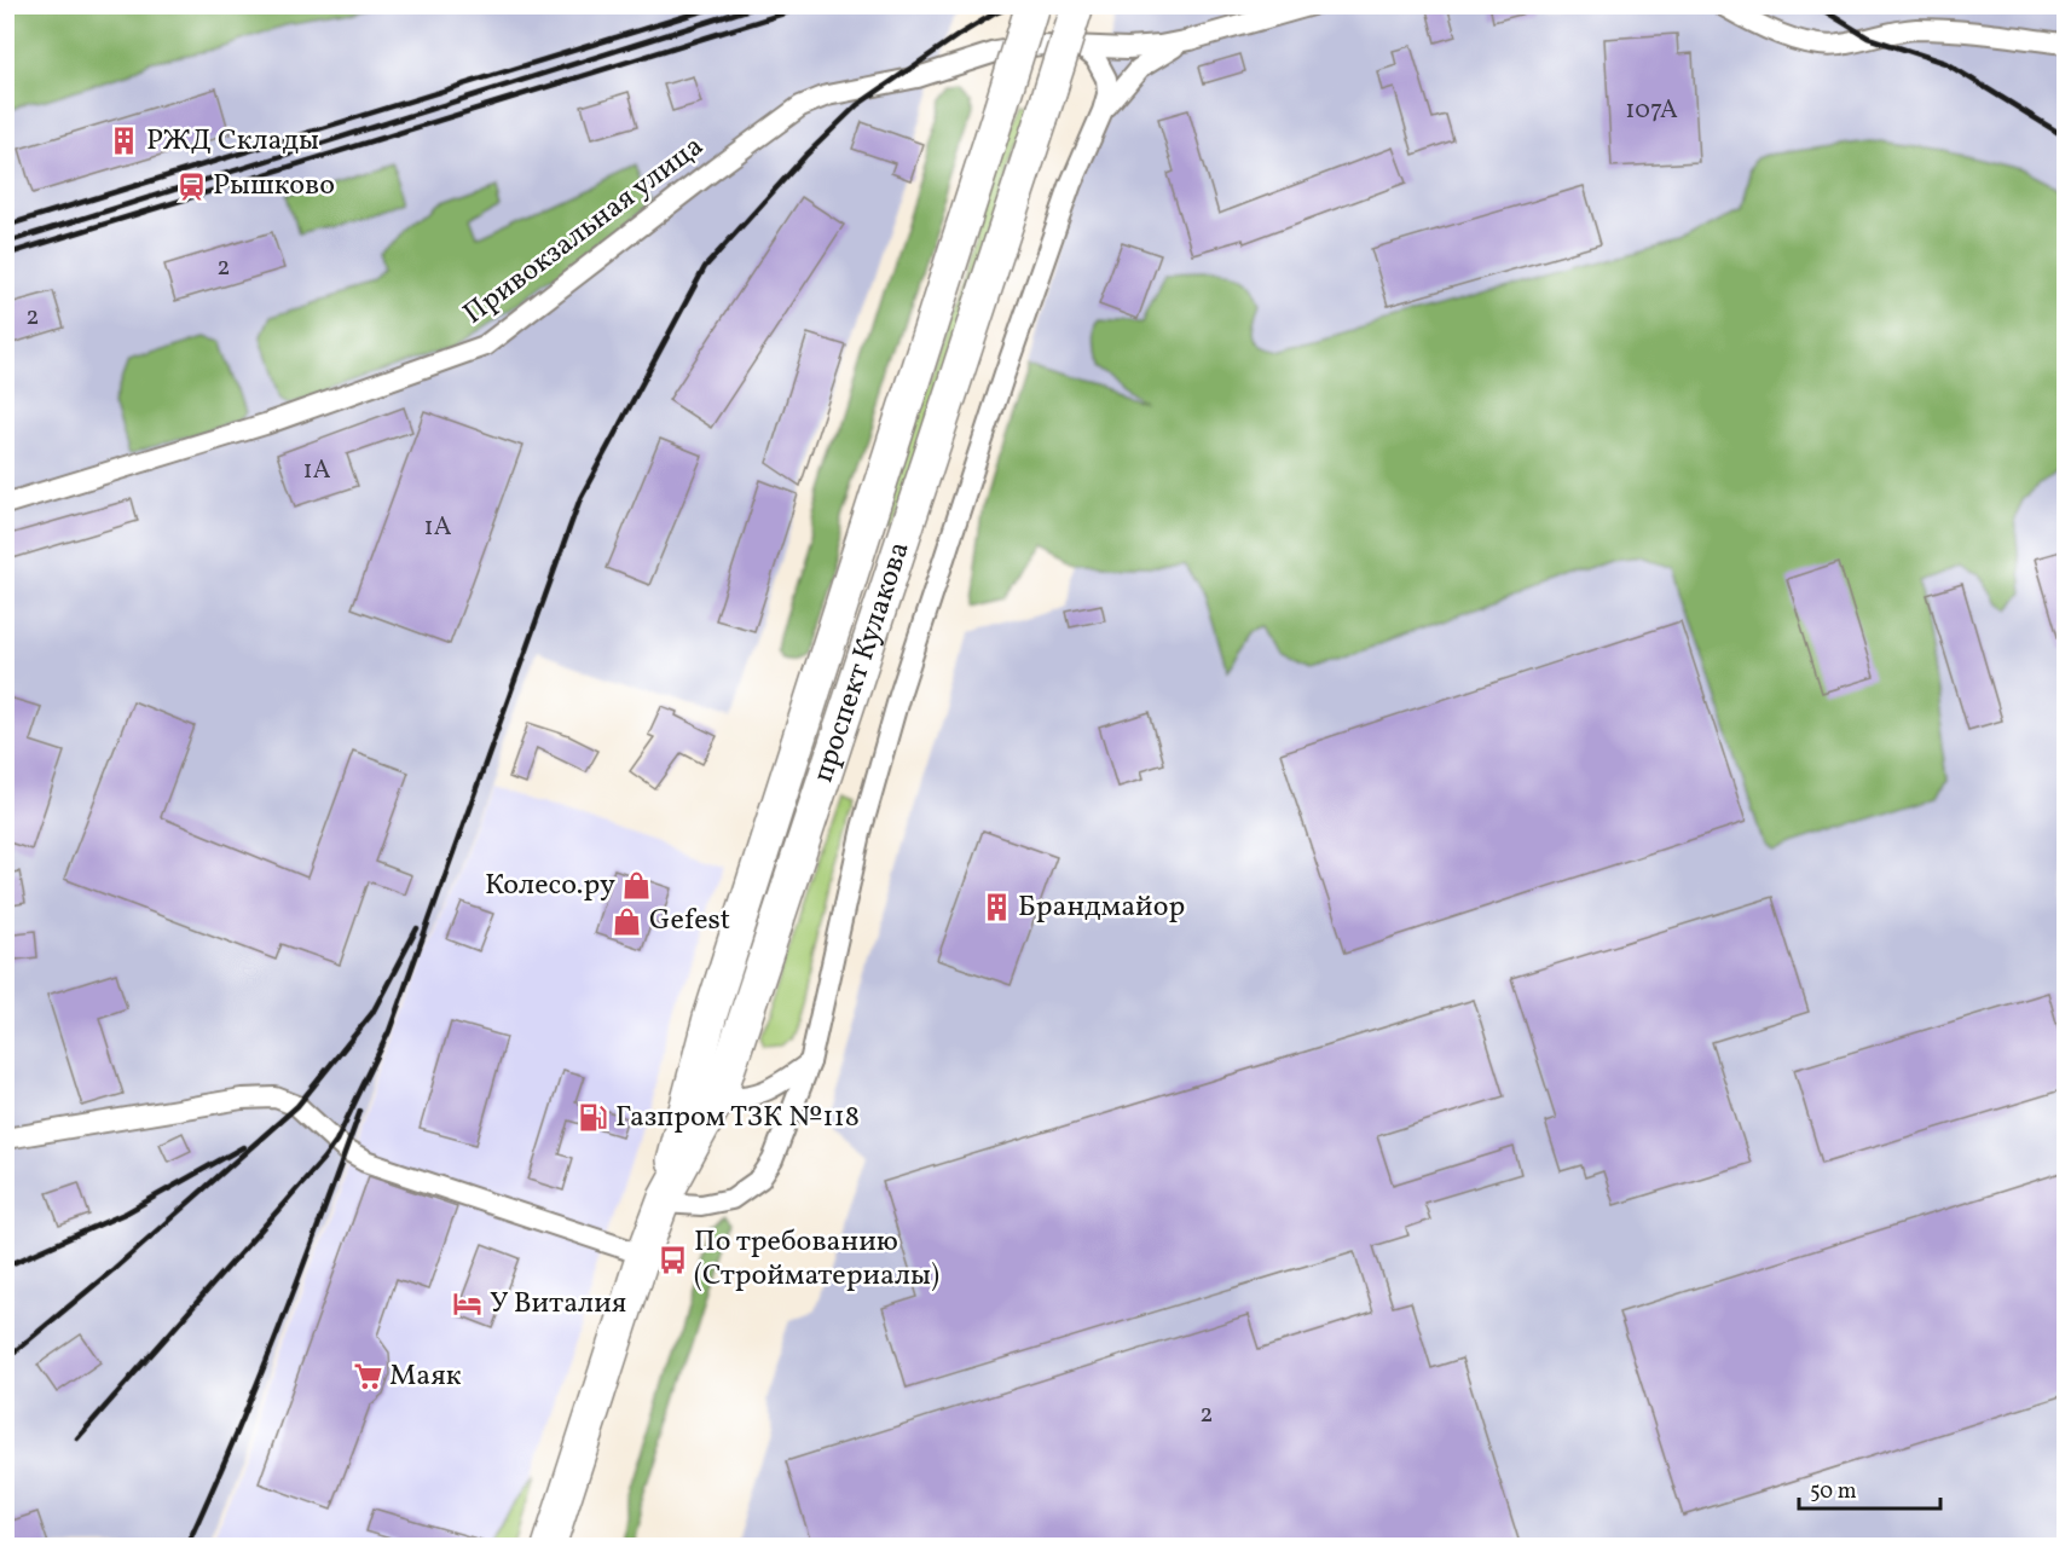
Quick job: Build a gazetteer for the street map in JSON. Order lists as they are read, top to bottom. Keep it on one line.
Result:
{"streets":{"main road":["проспект Кулакова"],"street":["Привокзальная улица"]},"places":{"building":["РЖД Склады","Брандмайор"],"station":["Рышково"],"shop":["Колесо.ру","Gefest"],"fuel station":["Газпром ТЗК №118"],"bus stop":["По требованию (Стройматериалы)"],"hotel":["У Виталия"],"supermarket":["Маяк"]},"house_numbers":["107А","2","2","1А","1А","2"],"scale_bar":"50 m"}
